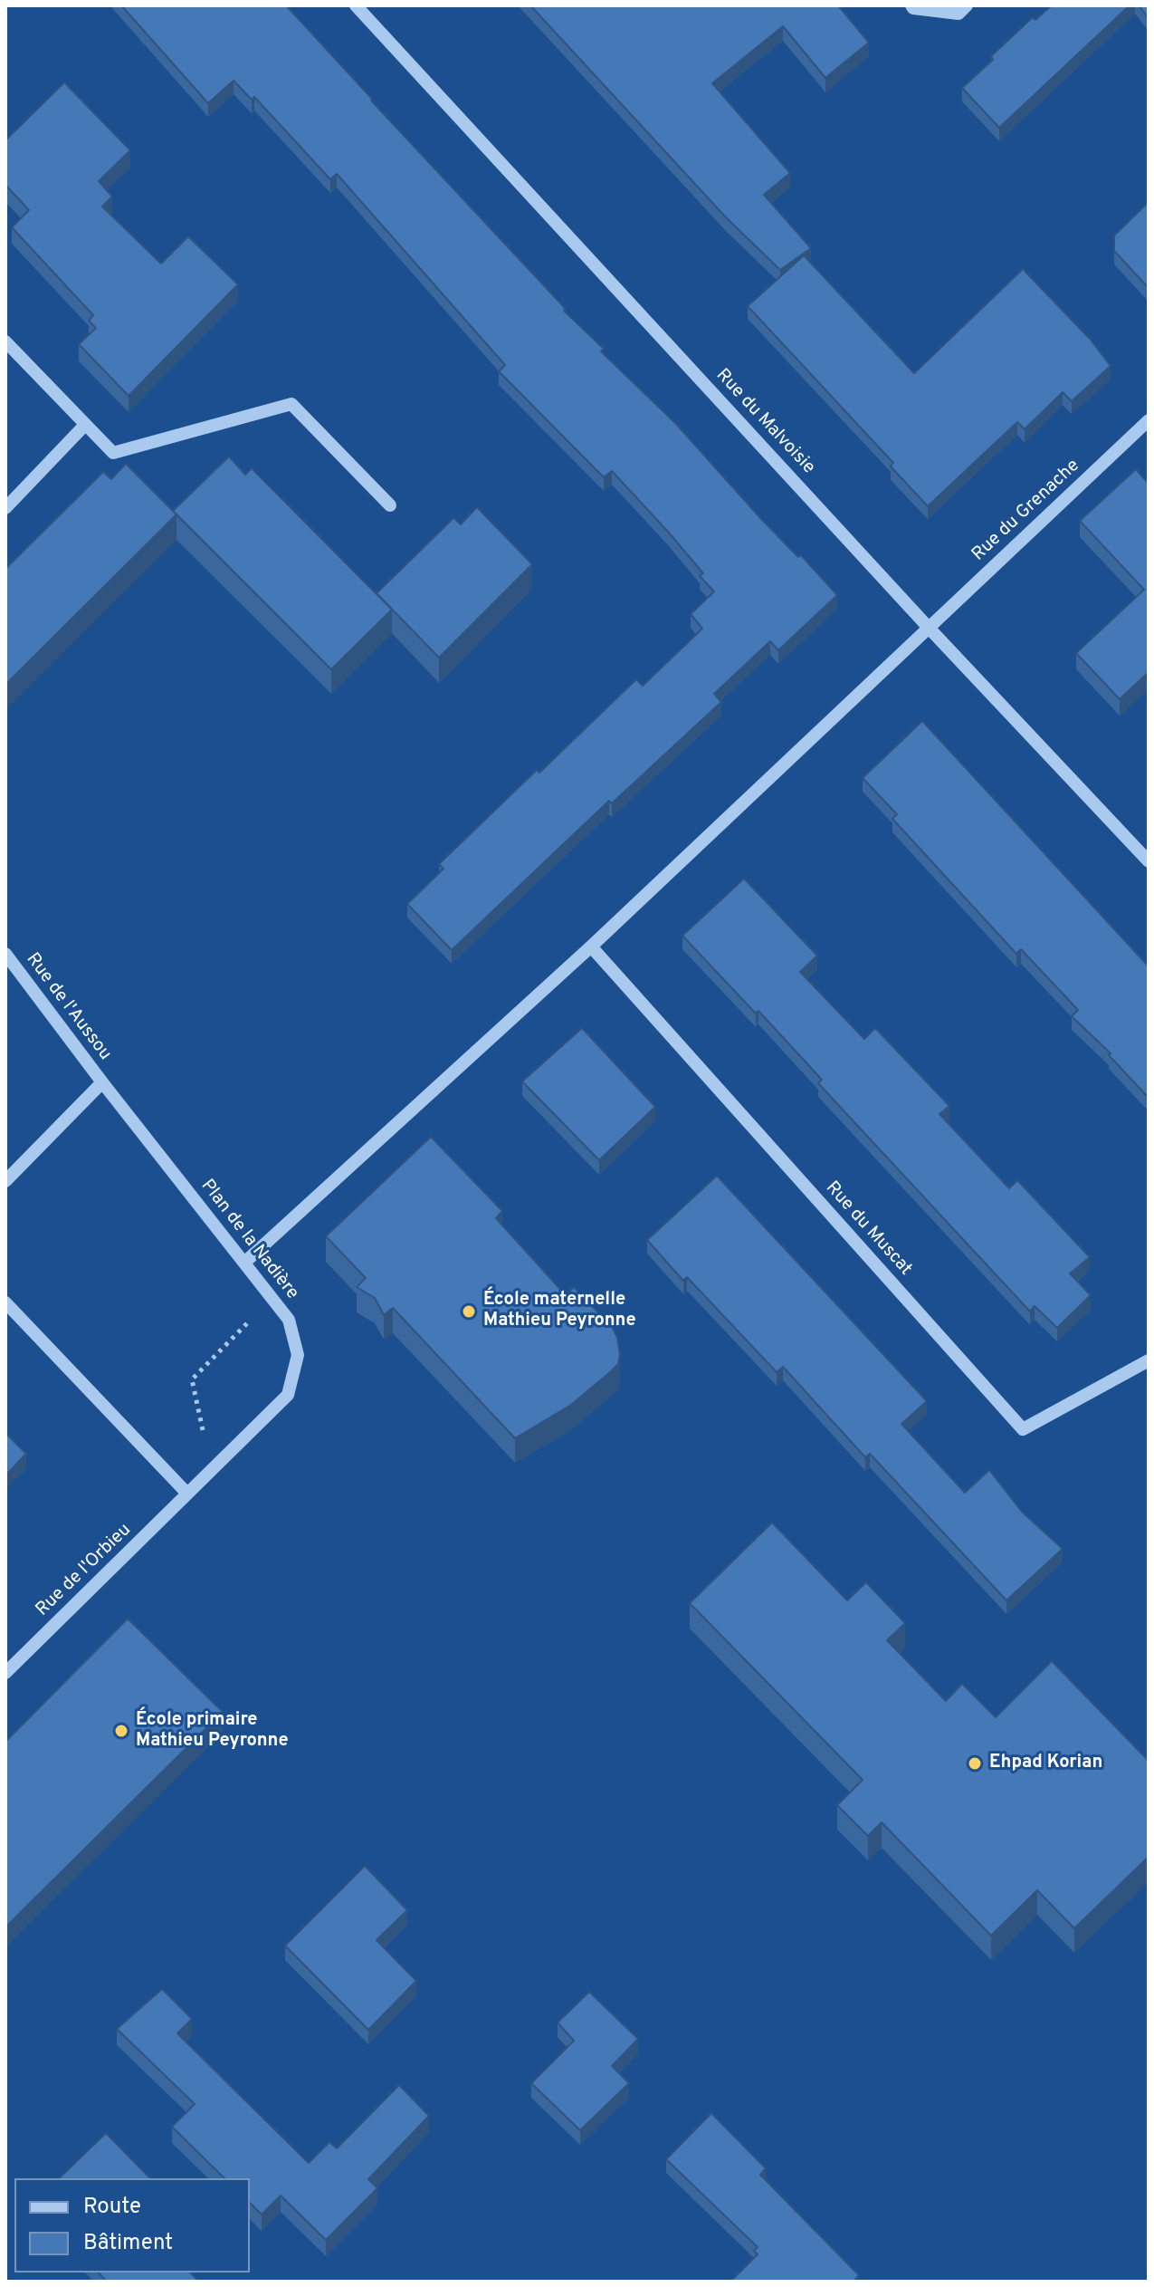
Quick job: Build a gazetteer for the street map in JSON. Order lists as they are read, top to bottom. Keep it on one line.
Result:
{"streets":{"street":["Rue du Malvoisie","Rue du Grenache","Rue de l'Aussou","Rue du Muscat","Plan de la Nadière","Rue de l'Orbieu"]},"crossings":[["Rue du Malvoisie","Rue du Grenache"],["Rue de l'Aussou","Plan de la Nadière"],["Plan de la Nadière","Rue de l'Orbieu"]],"places":["École maternelle Mathieu Peyronne","École primaire Mathieu Peyronne","Ehpad Korian"],"legend":["Route","Bâtiment"]}
